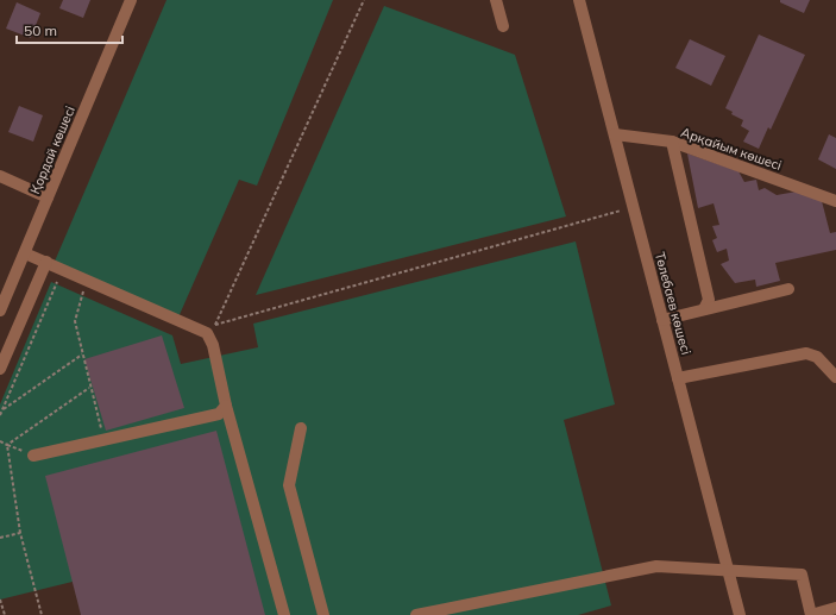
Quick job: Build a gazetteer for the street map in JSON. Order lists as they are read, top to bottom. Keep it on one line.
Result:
{"streets":{"street":["Арқайым көшесі","Қордай көшесі","Төлебаев көшесі"]},"crossings":[["Арқайым көшесі","Төлебаев көшесі"]],"scale_bar":"50 m"}
